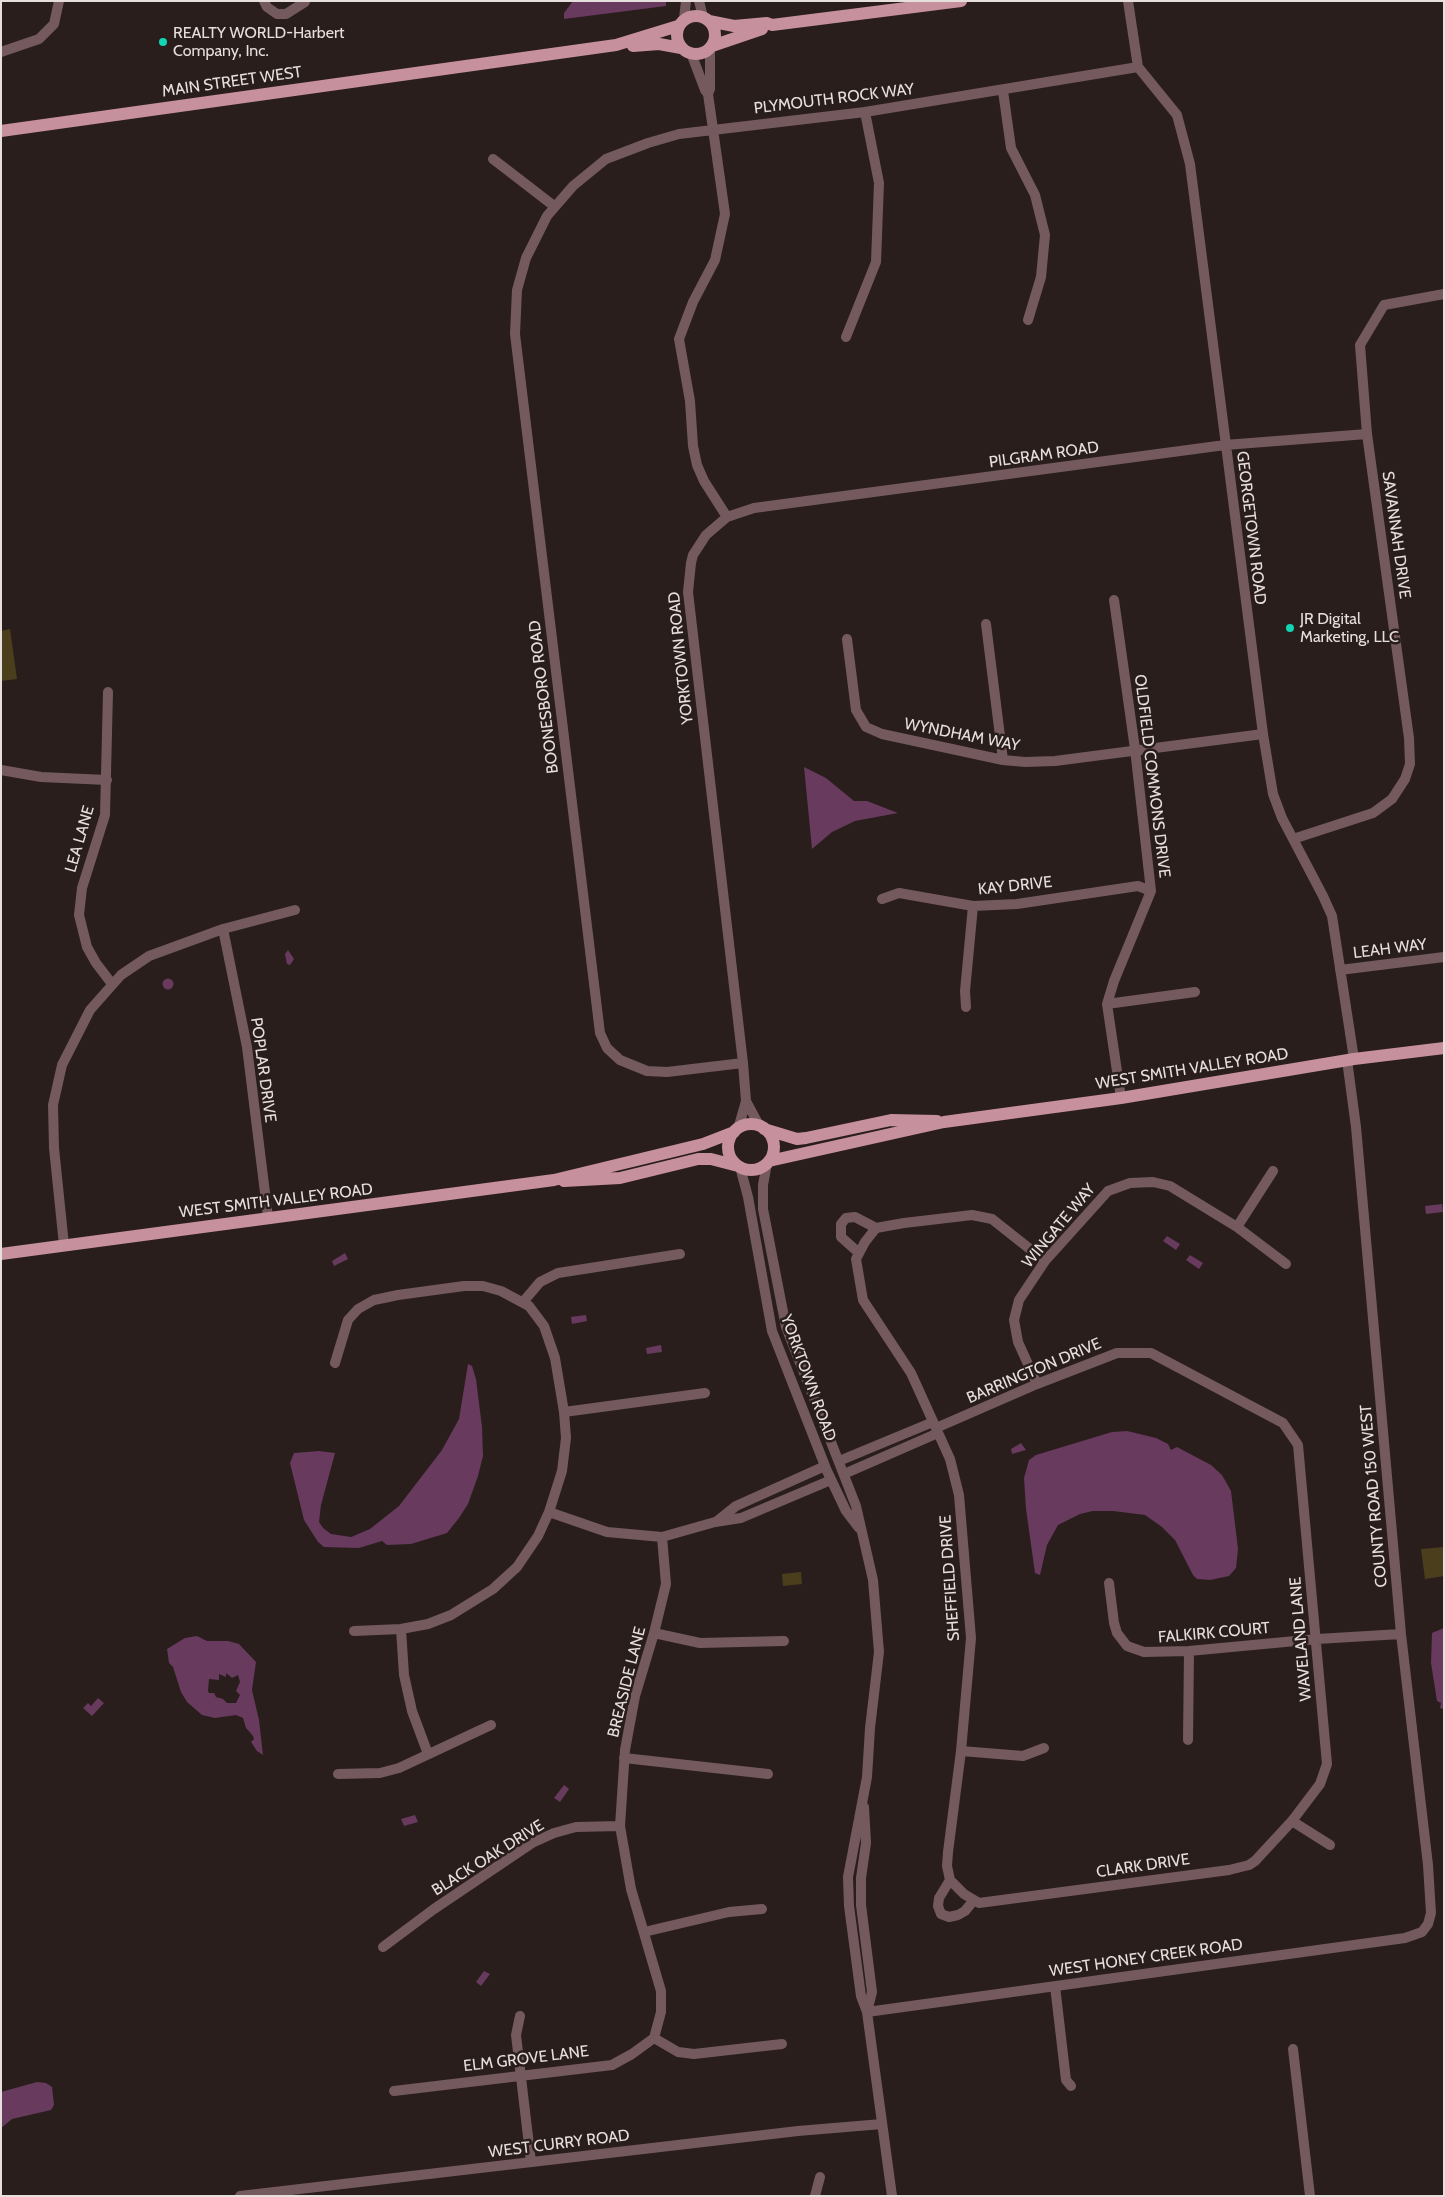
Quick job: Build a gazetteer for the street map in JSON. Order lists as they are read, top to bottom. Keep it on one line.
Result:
{"streets":{"main road":["MAIN STREET WEST","WEST SMITH VALLEY ROAD"],"street":["PLYMOUTH ROCK WAY","PILGRAM ROAD","GEORGETOWN ROAD","SAVANNAH DRIVE","YORKTOWN ROAD","BOONESBORO ROAD","WYNDHAM WAY","OLDFIELD COMMONS DRIVE","LEA LANE","KAY DRIVE","LEAH WAY","POPLAR DRIVE","WINGATE WAY","BARRINGTON DRIVE","COUNTY ROAD 150 WEST","SHEFFIELD DRIVE","FALKIRK COURT","WAVELAND LANE","BREASIDE LANE","BLACK OAK DRIVE","CLARK DRIVE","WEST HONEY CREEK ROAD","ELM GROVE LANE","WEST CURRY ROAD"]},"crossings":[["PLYMOUTH ROCK WAY","GEORGETOWN ROAD"],["PLYMOUTH ROCK WAY","BOONESBORO ROAD"],["PILGRAM ROAD","GEORGETOWN ROAD"],["PILGRAM ROAD","SAVANNAH DRIVE"],["PILGRAM ROAD","YORKTOWN ROAD"],["GEORGETOWN ROAD","SAVANNAH DRIVE"],["GEORGETOWN ROAD","WYNDHAM WAY"],["GEORGETOWN ROAD","LEAH WAY"],["GEORGETOWN ROAD","WEST SMITH VALLEY ROAD"],["GEORGETOWN ROAD","COUNTY ROAD 150 WEST"],["YORKTOWN ROAD","BOONESBORO ROAD"],["YORKTOWN ROAD","WEST SMITH VALLEY ROAD"],["YORKTOWN ROAD","WEST HONEY CREEK ROAD"],["YORKTOWN ROAD","WEST CURRY ROAD"],["WYNDHAM WAY","OLDFIELD COMMONS DRIVE"],["OLDFIELD COMMONS DRIVE","KAY DRIVE"],["OLDFIELD COMMONS DRIVE","WEST SMITH VALLEY ROAD"],["WEST SMITH VALLEY ROAD","POPLAR DRIVE"],["WEST SMITH VALLEY ROAD","COUNTY ROAD 150 WEST"],["WINGATE WAY","BARRINGTON DRIVE"],["BARRINGTON DRIVE","SHEFFIELD DRIVE"],["BARRINGTON DRIVE","WAVELAND LANE"],["COUNTY ROAD 150 WEST","FALKIRK COURT"],["COUNTY ROAD 150 WEST","WEST HONEY CREEK ROAD"],["FALKIRK COURT","WAVELAND LANE"],["WAVELAND LANE","CLARK DRIVE"],["BREASIDE LANE","BLACK OAK DRIVE"],["BREASIDE LANE","ELM GROVE LANE"]],"places":["REALTY WORLD-Harbert Company, Inc.","JR Digital Marketing, LLC"]}
